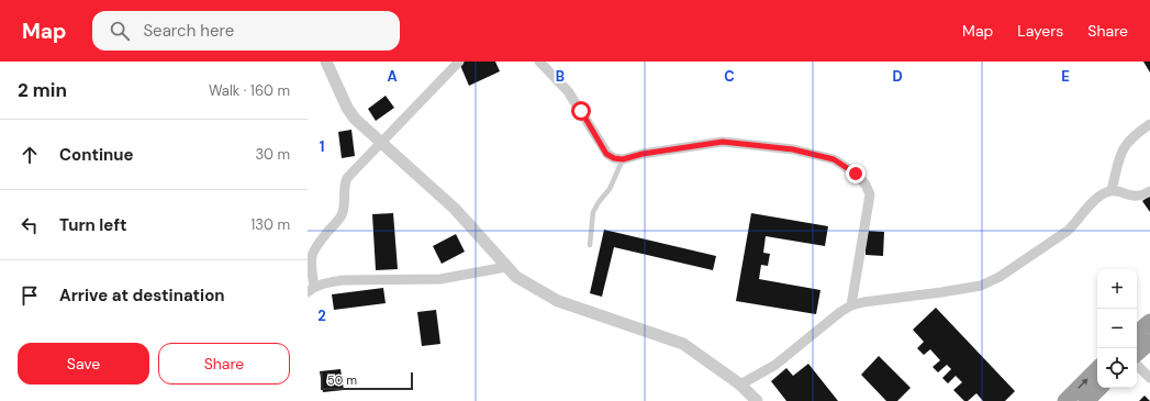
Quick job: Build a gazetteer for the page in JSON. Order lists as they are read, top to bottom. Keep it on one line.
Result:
{"scale_bar":"50 m","page":{"header":"Map","search":"Search here","nav":["Map","Layers","Share"],"heading":["2 min","Walk · 160 m"],"list":[["Continue","30 m"],["Turn left","130 m"],"Arrive at destination"],"map_buttons":["+","−"],"buttons":["Save","Share"],"scale":"50 m"},"grid":{"columns":["A","B","C","D","E"],"rows":["1","2"]}}
